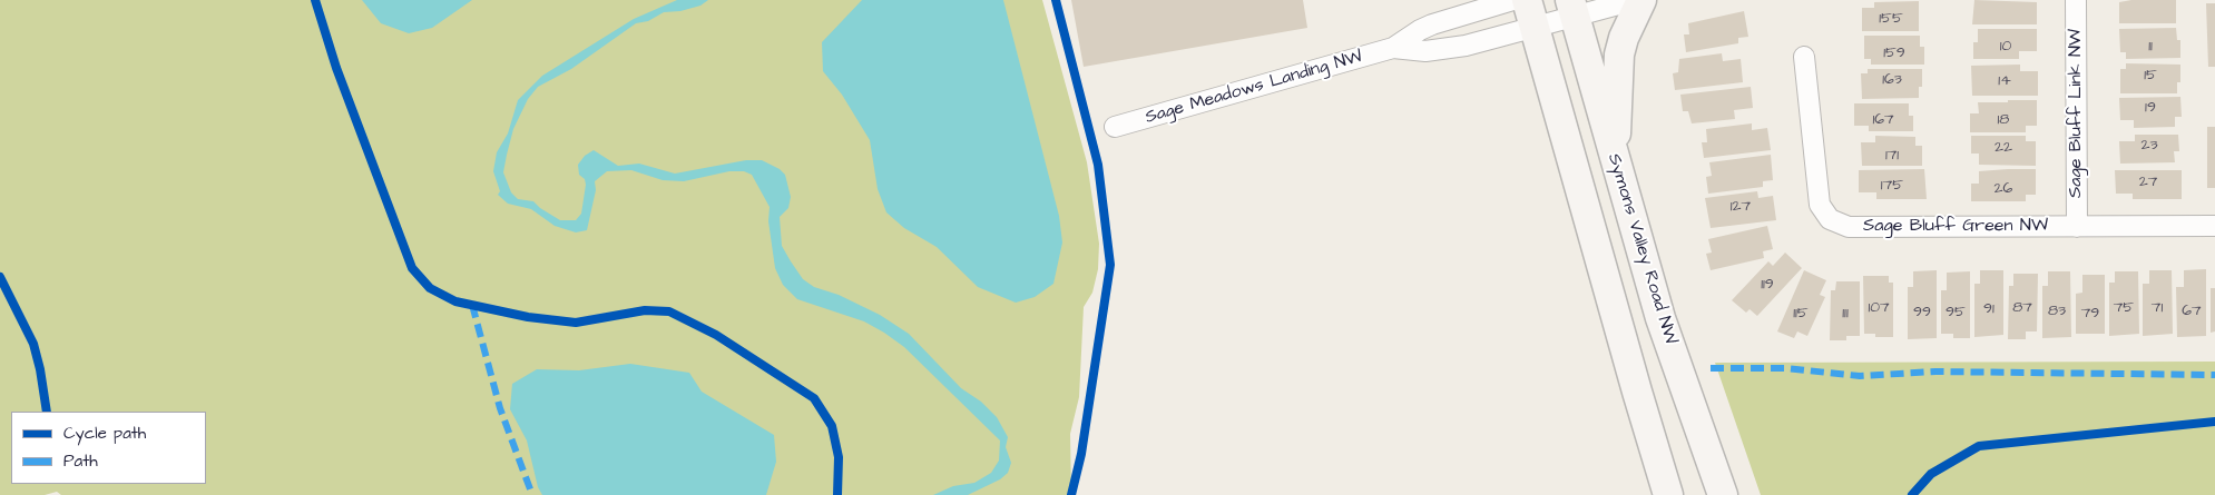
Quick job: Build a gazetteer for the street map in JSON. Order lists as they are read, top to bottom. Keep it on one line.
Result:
{"streets":{"main road":["Symons Valley Road NW"],"street":["Sage Meadows Landing NW","Sage Bluff Link NW","Sage Bluff Green NW"]},"crossings":[["Sage Meadows Landing NW","Symons Valley Road NW"],["Sage Bluff Link NW","Sage Bluff Green NW"]],"house_numbers":["155","10","11","159","15","163","14","19","167","18","23","22","171","27","175","26","127","119","107","87","75","71","91","83","67","99","95","115","111","79"],"legend":["Cycle path","Path"]}
